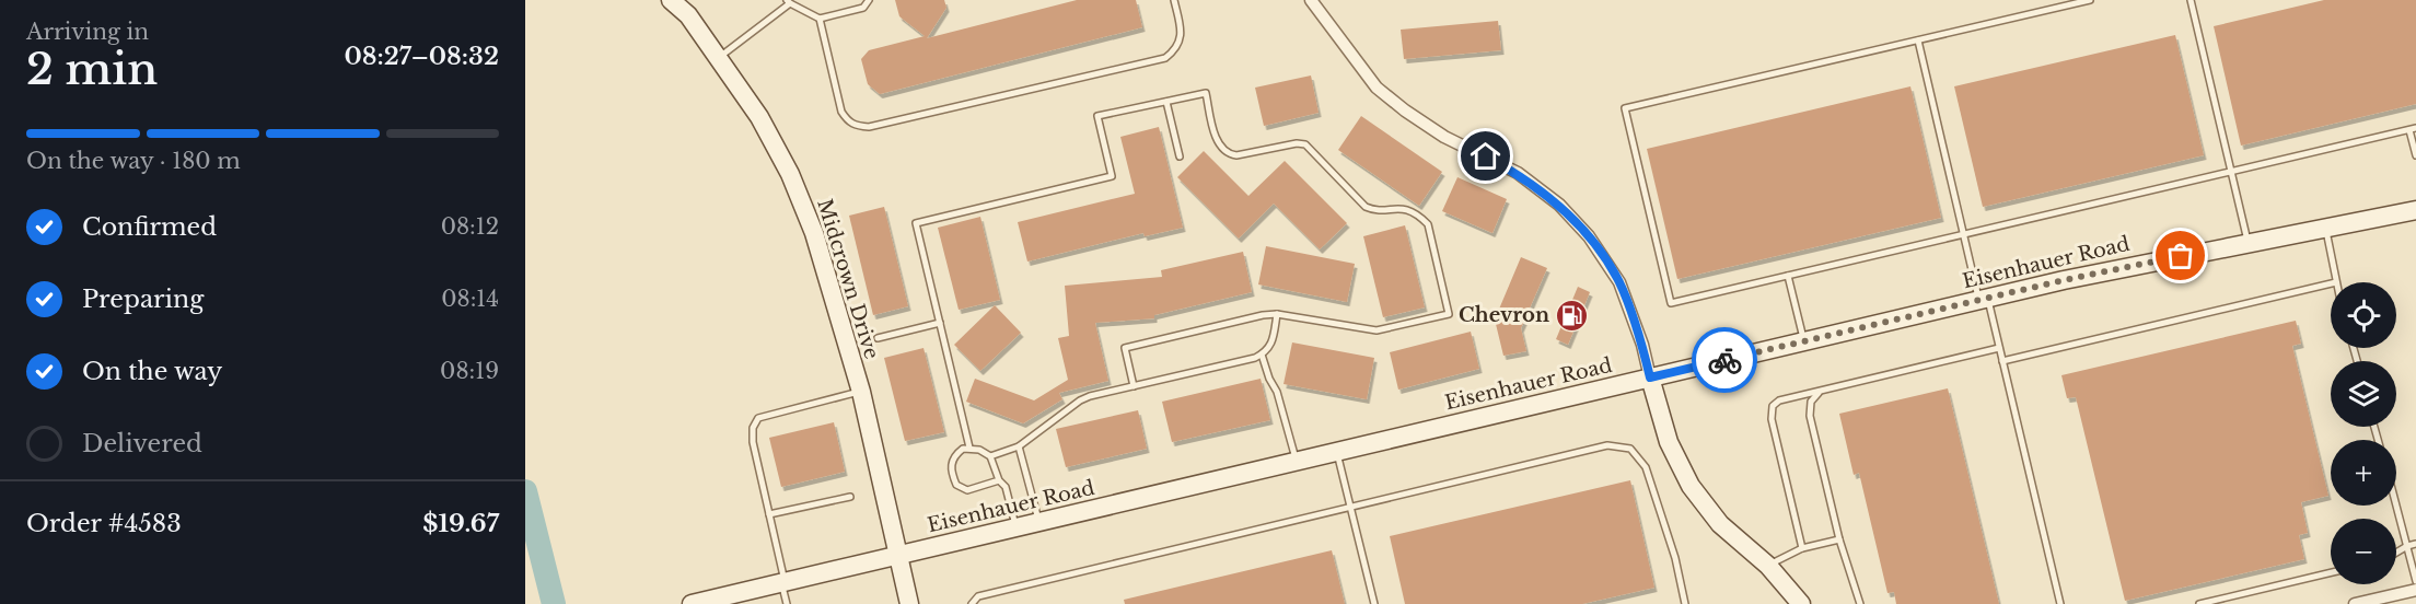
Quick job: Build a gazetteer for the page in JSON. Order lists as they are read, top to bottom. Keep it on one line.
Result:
{"streets":{"main road":["Eisenhauer Road","Midcrown Drive"]},"crossings":[["Eisenhauer Road","Midcrown Drive"]],"places":{"fuel station":["Chevron"]},"page":{"heading":["2 min","Arriving in","08:27–08:32"],"panel":["Order #4583","$19.67"],"bar":"On the way · 180 m","list":[["Confirmed","08:12"],["Preparing","08:14"],["On the way","08:19"],"Delivered"],"map_buttons":["+","−"]}}
